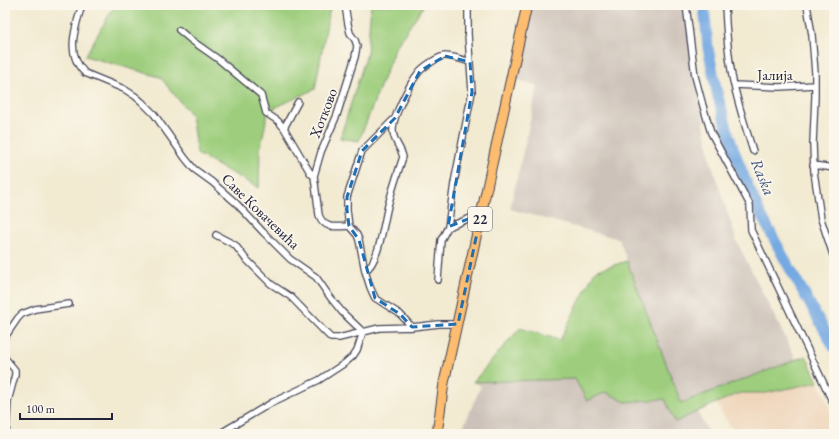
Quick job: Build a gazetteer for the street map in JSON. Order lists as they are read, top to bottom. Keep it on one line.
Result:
{"streets":{"main road":["22"],"street":["Јалија","Хотково","Саве Ковачевића"]},"water":["Raska"],"scale_bar":"100 m"}
